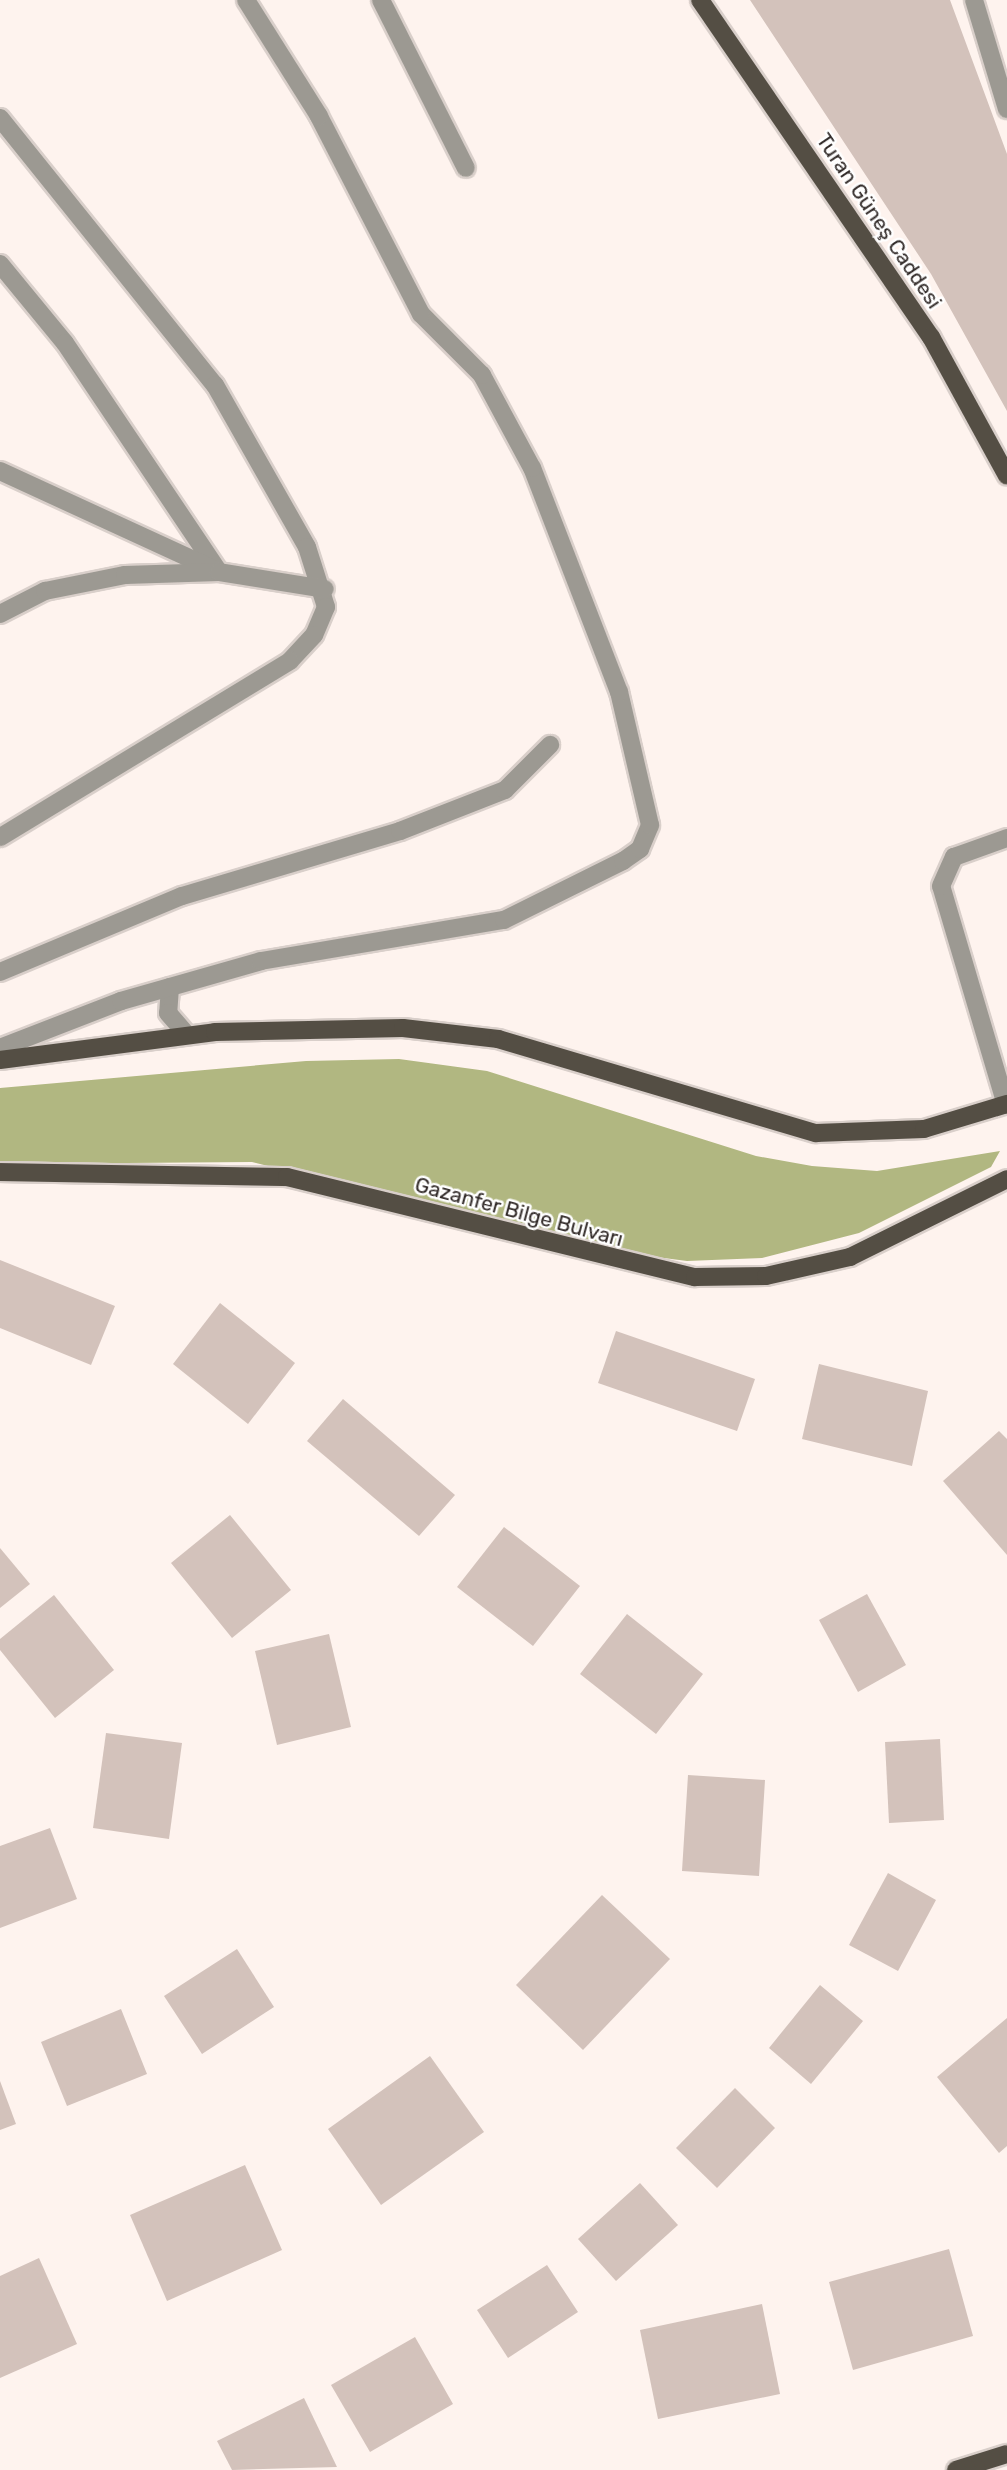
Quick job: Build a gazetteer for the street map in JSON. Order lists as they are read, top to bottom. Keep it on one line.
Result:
{"streets":{"main road":["Turan Güneş Caddesi","Gazanfer Bilge Bulvarı"]}}
